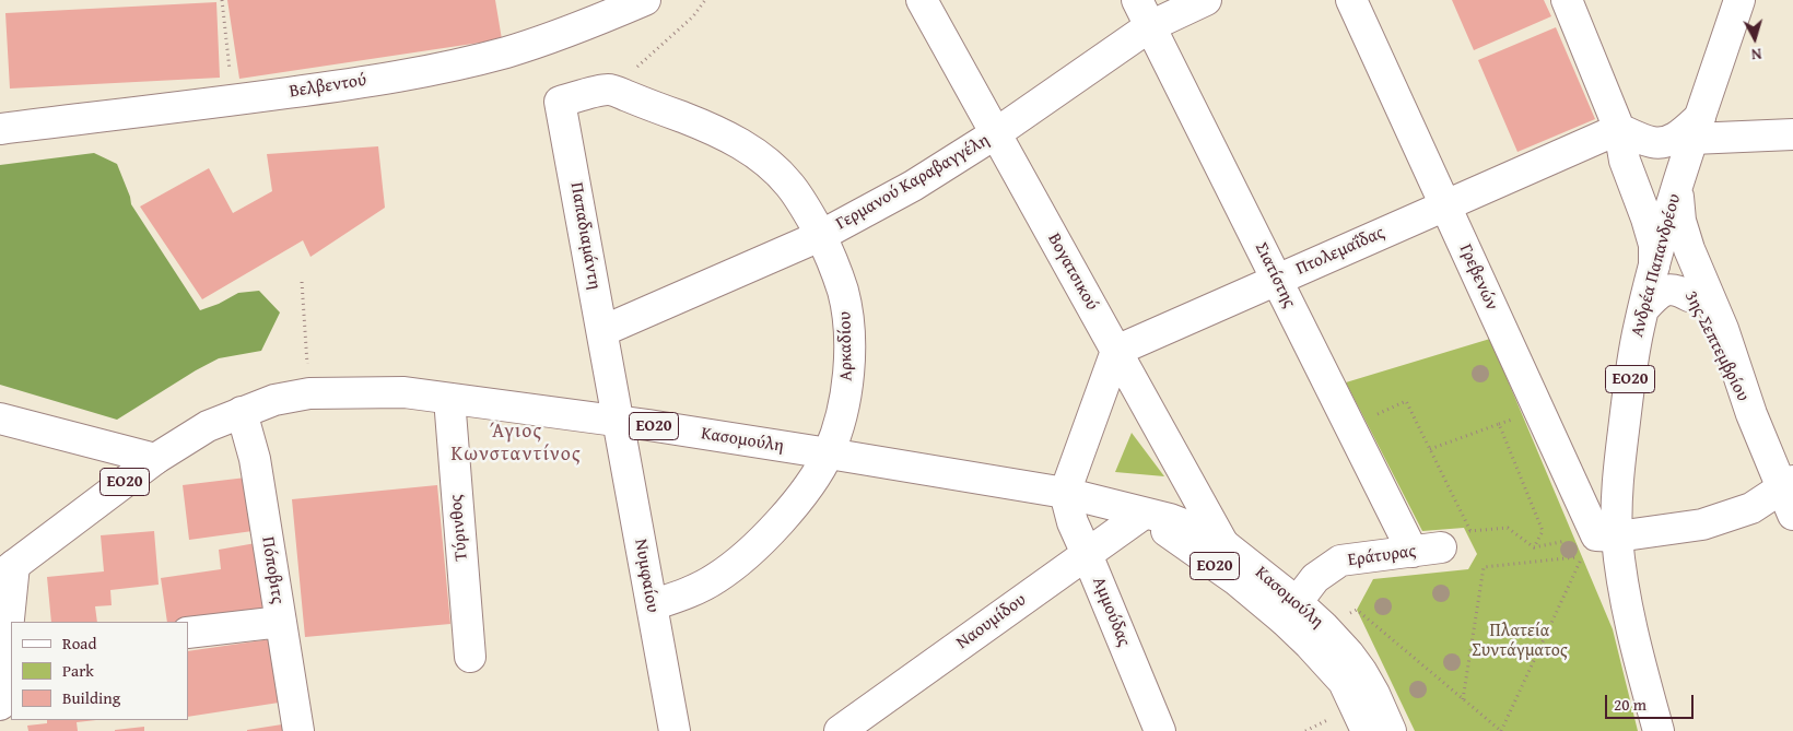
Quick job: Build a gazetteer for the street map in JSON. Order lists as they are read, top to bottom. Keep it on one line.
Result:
{"streets":{"street":["Βελβεντού","Γερμανού Καραβαγγέλη","Παπαδιαμάντη","Πτολεμαΐδας","Ανδρέα Παπανδρέου","Βογατσικού","Σιατίστης","Γρεβενών","Αρκαδίου","3ης Σεπτεμβρίου","ΕΟ20","Κασομούλη","Τύρινθος","Εράτυρας","Πόποβιτς","Νυμφαίου","Αμμούδας","Ναουμίδου"]},"crossings":[["Γερμανού Καραβαγγέλη","Παπαδιαμάντη"],["Γερμανού Καραβαγγέλη","Βογατσικού"],["Γερμανού Καραβαγγέλη","Σιατίστης"],["Γερμανού Καραβαγγέλη","Αρκαδίου"],["Παπαδιαμάντη","Αρκαδίου"],["Παπαδιαμάντη","Κασομούλη"],["Παπαδιαμάντη","Νυμφαίου"],["Πτολεμαΐδας","Βογατσικού"],["Πτολεμαΐδας","Σιατίστης"],["Πτολεμαΐδας","Γρεβενών"],["Πτολεμαΐδας","3ης Σεπτεμβρίου"],["Ανδρέα Παπανδρέου","Γρεβενών"],["Ανδρέα Παπανδρέου","3ης Σεπτεμβρίου"],["Βογατσικού","Κασομούλη"],["Σιατίστης","Εράτυρας"],["Αρκαδίου","Κασομούλη"],["Αρκαδίου","Νυμφαίου"],["ΕΟ20","Κασομούλη"],["ΕΟ20","Πόποβιτς"],["Κασομούλη","Τύρινθος"],["Κασομούλη","Εράτυρας"],["Κασομούλη","Πόποβιτς"],["Κασομούλη","Νυμφαίου"],["Κασομούλη","Αμμούδας"],["Κασομούλη","Ναουμίδου"],["Αμμούδας","Ναουμίδου"]],"districts":["Άγιος Κωνσταντίνος"],"parks":["Πλατεία Συντάγματος"],"legend":["Road","Park","Building"],"scale_bar":"20 m","north":"bottom"}
